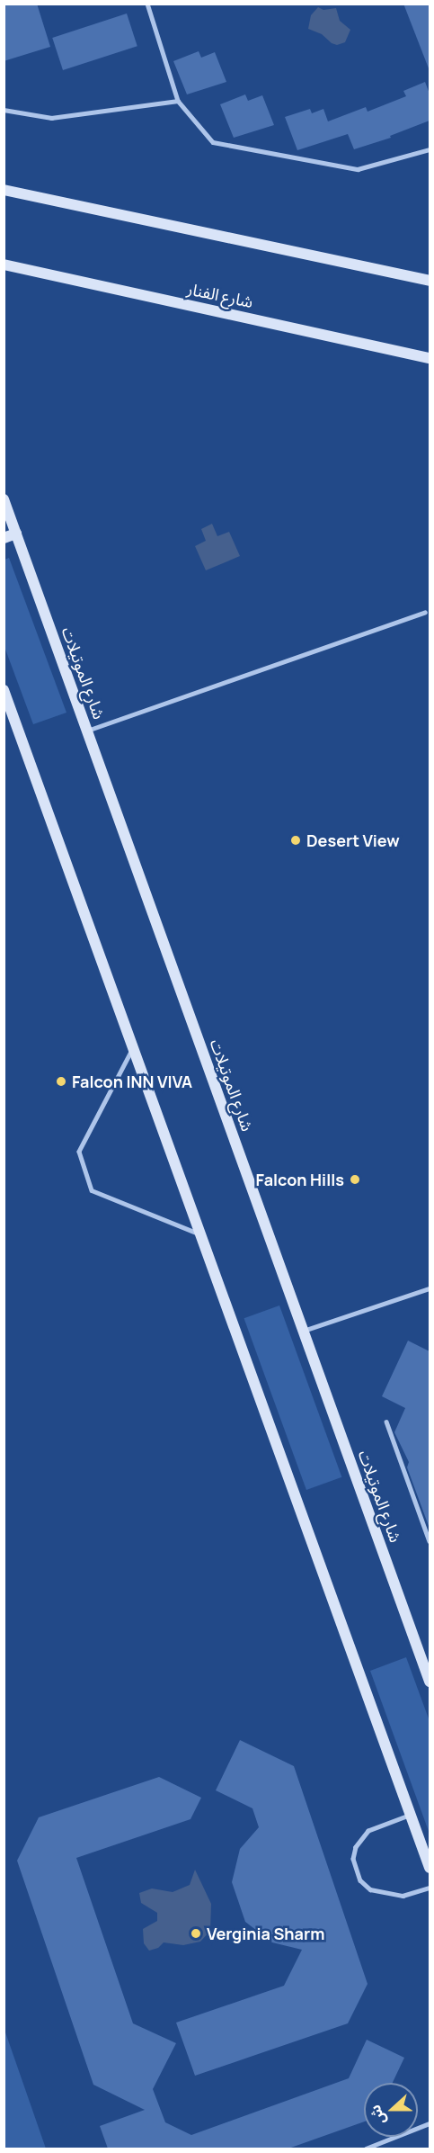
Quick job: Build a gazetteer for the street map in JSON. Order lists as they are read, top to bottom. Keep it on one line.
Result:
{"streets":{"street":["شارع الفنار","شارع الموتيلات"]},"places":["Desert View","Falcon INN VIVA","Falcon Hills","Verginia Sharm"],"north":"left"}
